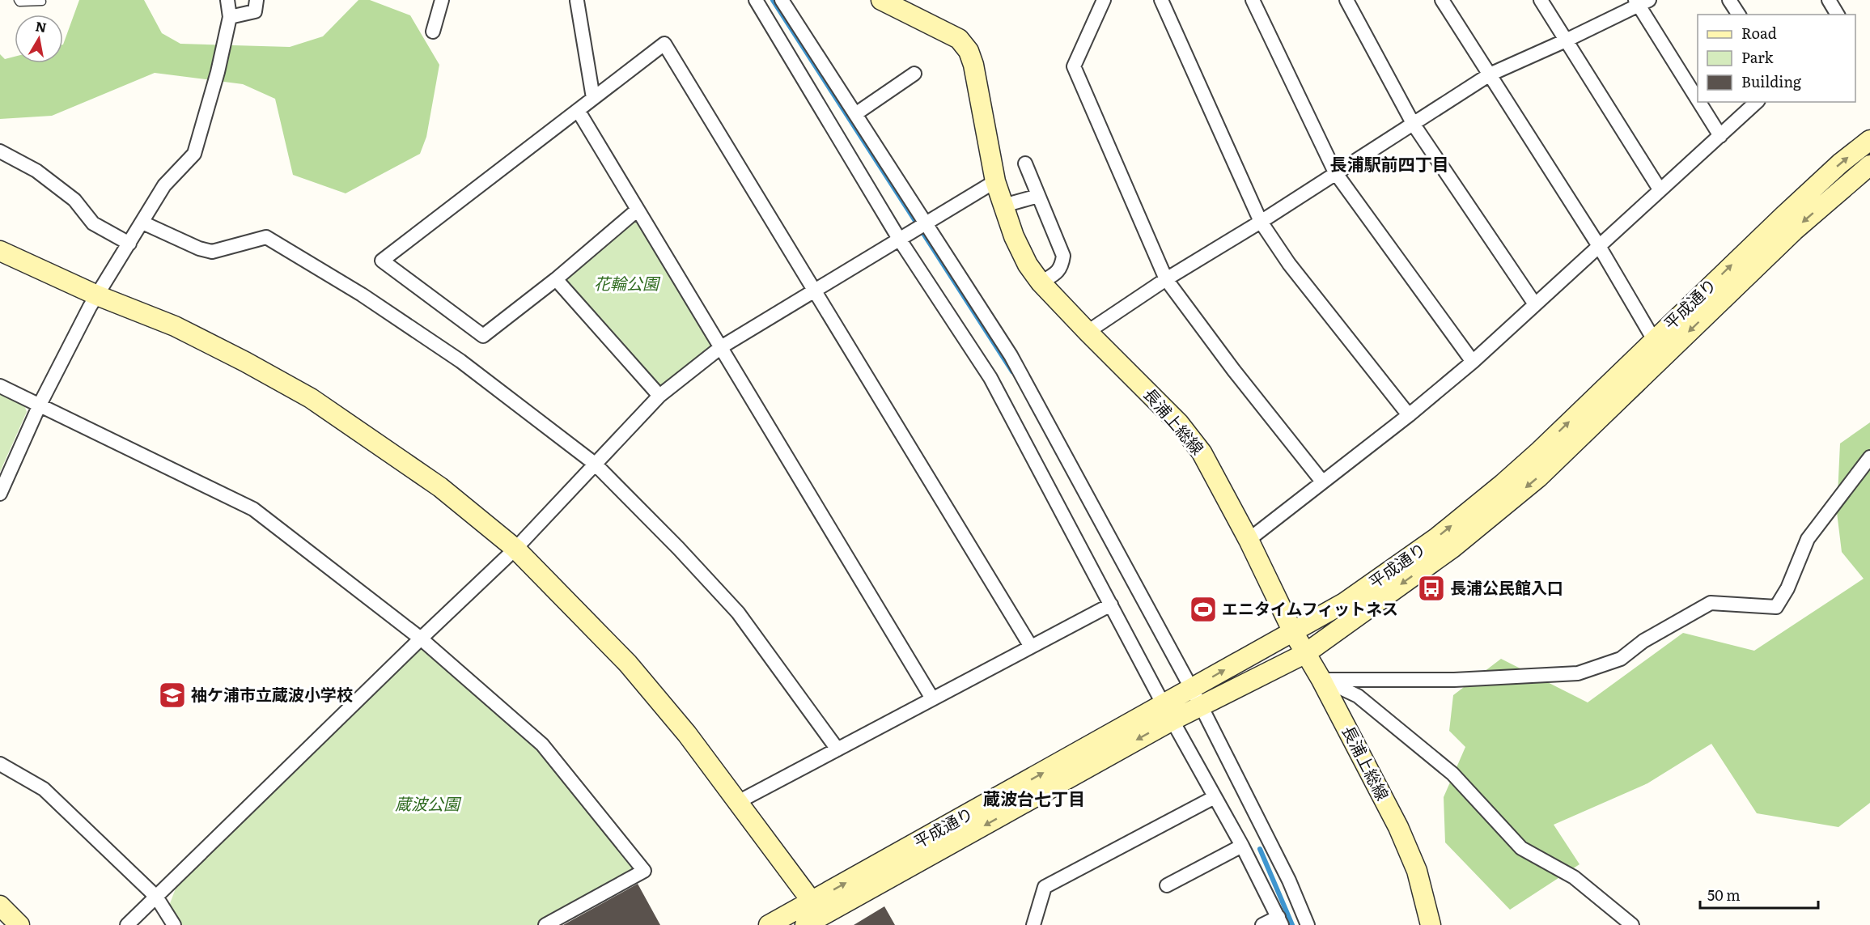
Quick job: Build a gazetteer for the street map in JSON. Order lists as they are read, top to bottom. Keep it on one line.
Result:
{"streets":{"street":["平成通り","長浦上総線"]},"crossings":[["平成通り","長浦上総線"]],"districts":["長浦駅前四丁目","蔵波台七丁目"],"parks":["花輪公園","蔵波公園"],"places":{"bus stop":["長浦公民館入口"],"sports":["エニタイムフィットネス"],"school or university":["袖ケ浦市立蔵波小学校"]},"legend":["Road","Park","Building"],"scale_bar":"50 m","north":"top"}
